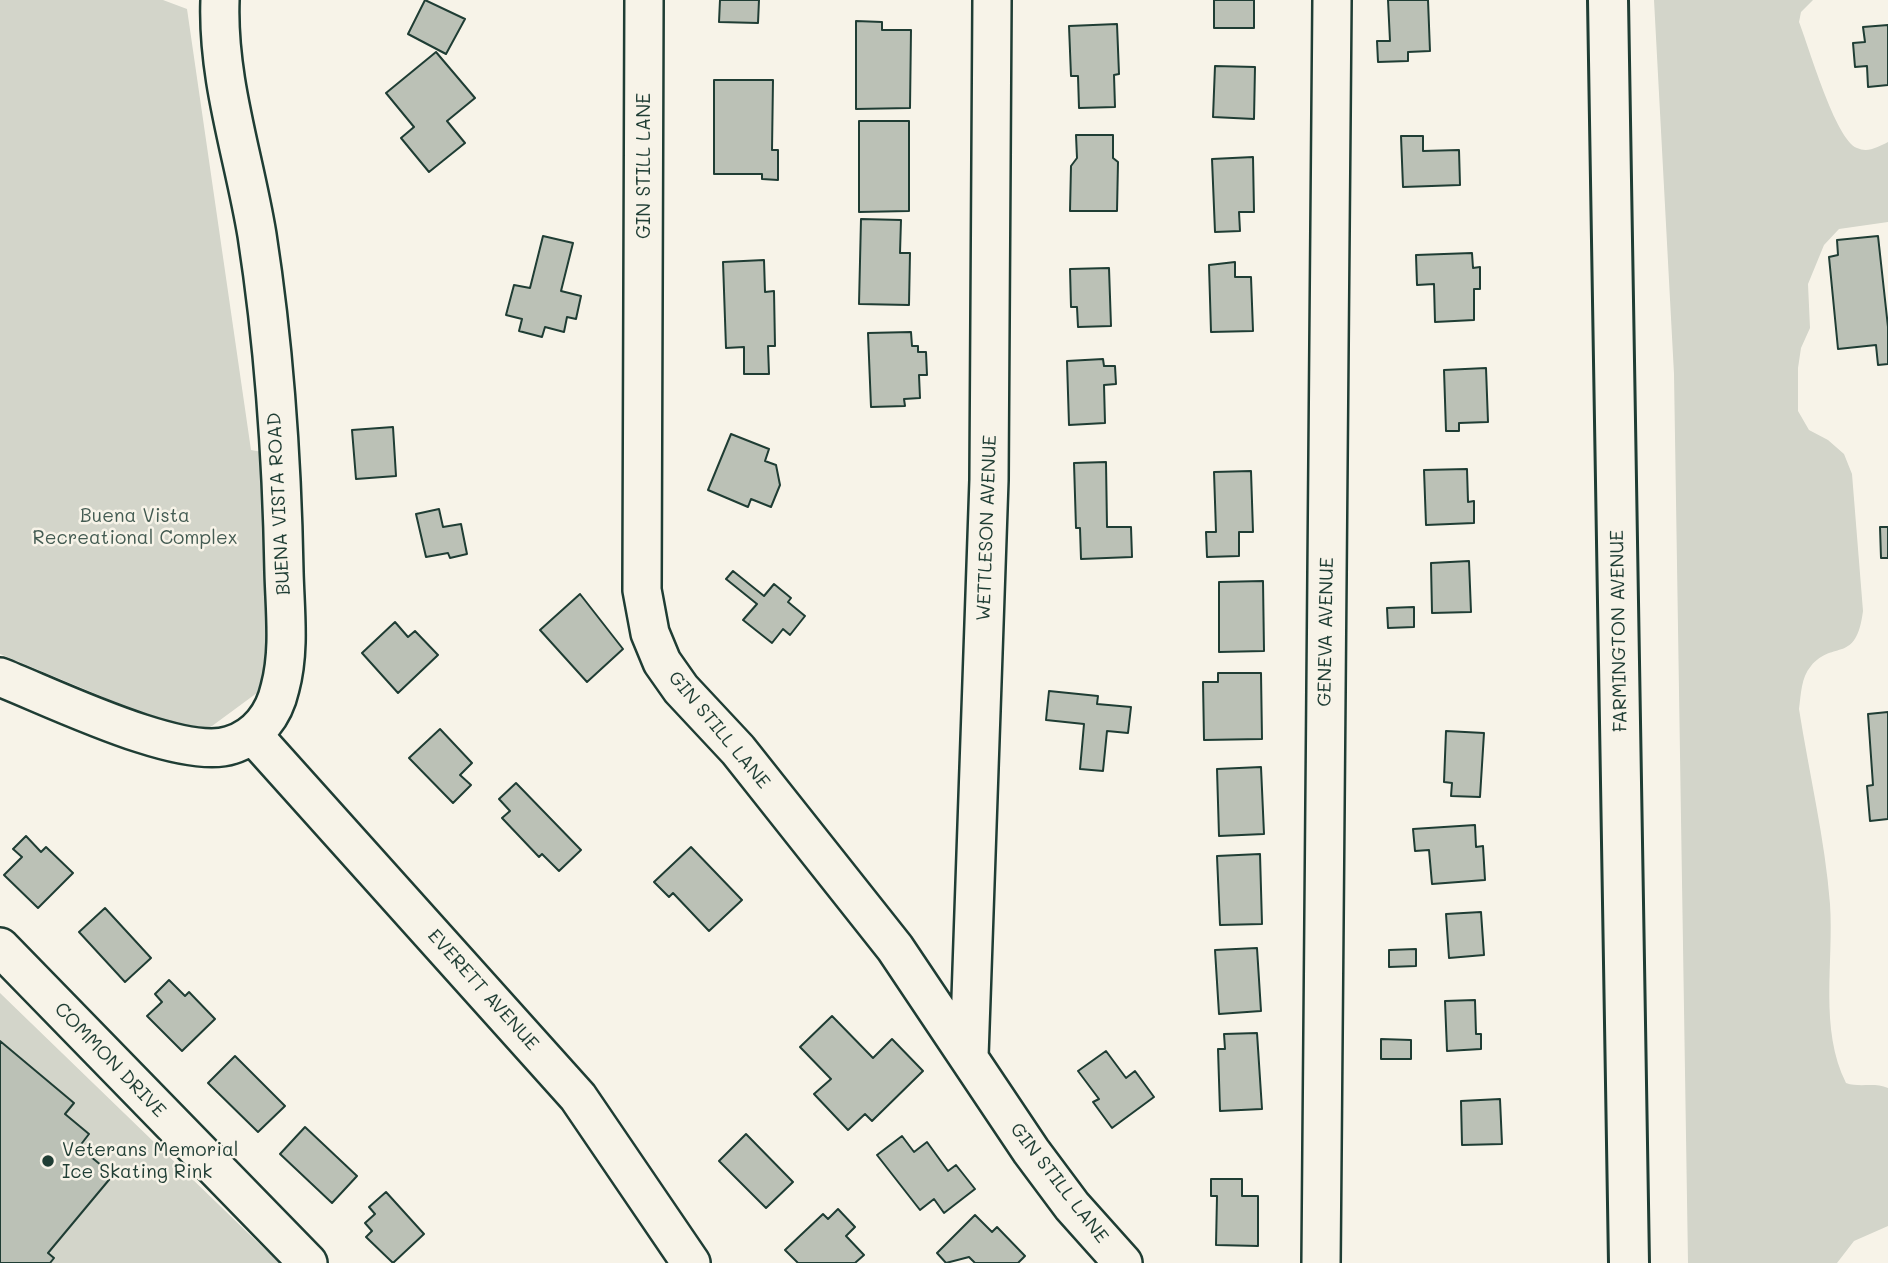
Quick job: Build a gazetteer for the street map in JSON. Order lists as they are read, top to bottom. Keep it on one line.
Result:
{"streets":{"main road":["FARMINGTON AVENUE"],"street":["GIN STILL LANE","BUENA VISTA ROAD","WETTLESON AVENUE","GENEVA AVENUE","EVERETT AVENUE","COMMON DRIVE"]},"crossings":[["GIN STILL LANE","WETTLESON AVENUE"],["BUENA VISTA ROAD","EVERETT AVENUE"]],"parks":["Buena Vista Recreational Complex"],"places":["Veterans Memorial Ice Skating Rink"]}
